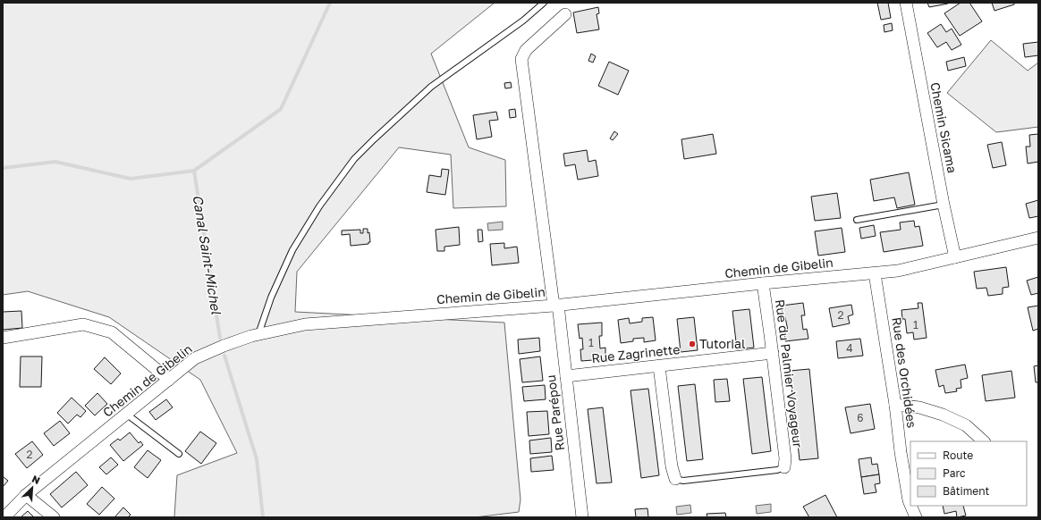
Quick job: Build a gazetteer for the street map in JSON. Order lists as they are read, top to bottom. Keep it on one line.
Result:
{"streets":{"street":["Chemin Sicama","Chemin de Gibelin","Rue Zagrinette","Rue des Orchidées","Rue du Palmier Voyageur","Rue Parépou"]},"crossings":[["Chemin Sicama","Chemin de Gibelin"],["Chemin de Gibelin","Rue des Orchidées"],["Chemin de Gibelin","Rue du Palmier Voyageur"],["Chemin de Gibelin","Rue Parépou"],["Rue Zagrinette","Rue du Palmier Voyageur"],["Rue Zagrinette","Rue Parépou"]],"water":["Canal Saint-Michel"],"places":["Tutorial"],"house_numbers":["2","1","1","4","6","2"],"legend":["Route","Parc","Bâtiment"],"north":"top right"}
